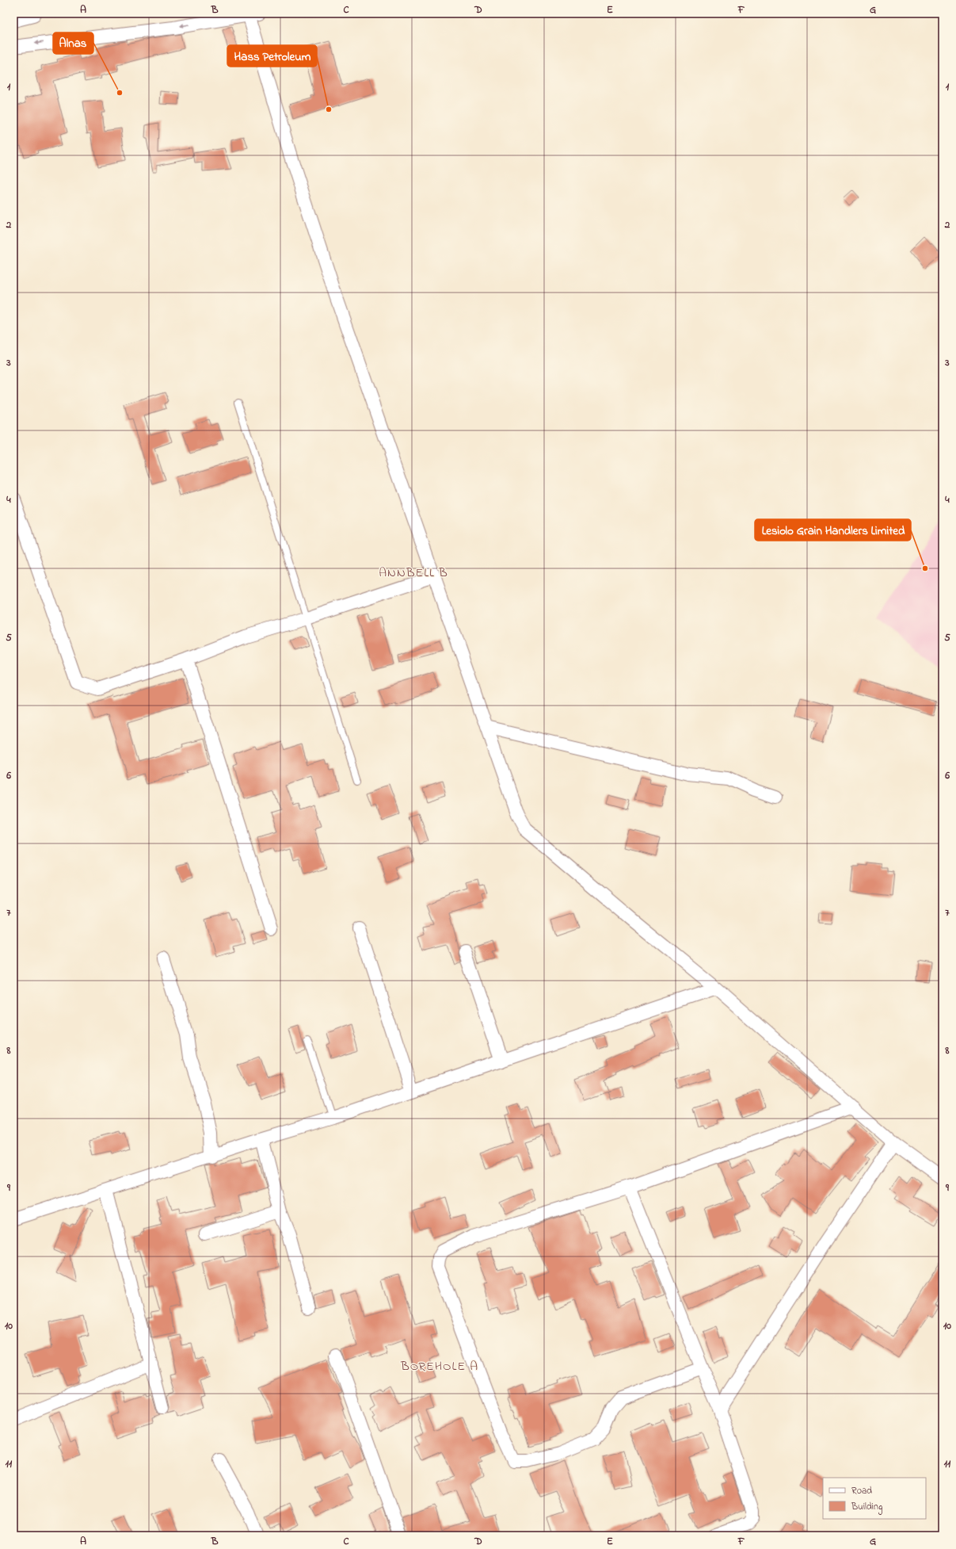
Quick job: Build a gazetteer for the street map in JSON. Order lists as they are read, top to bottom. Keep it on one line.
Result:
{"districts":["ANNBELL B","BOREHOLE A"],"places":["Alnas","Hass Petroleum","Lesiolo Grain Handlers Limited"],"legend":["Road","Building"],"grid":{"columns":["A","B","C","D","E","F","G"],"rows":["1","2","3","4","5","6","7","8","9","10","11"]}}
